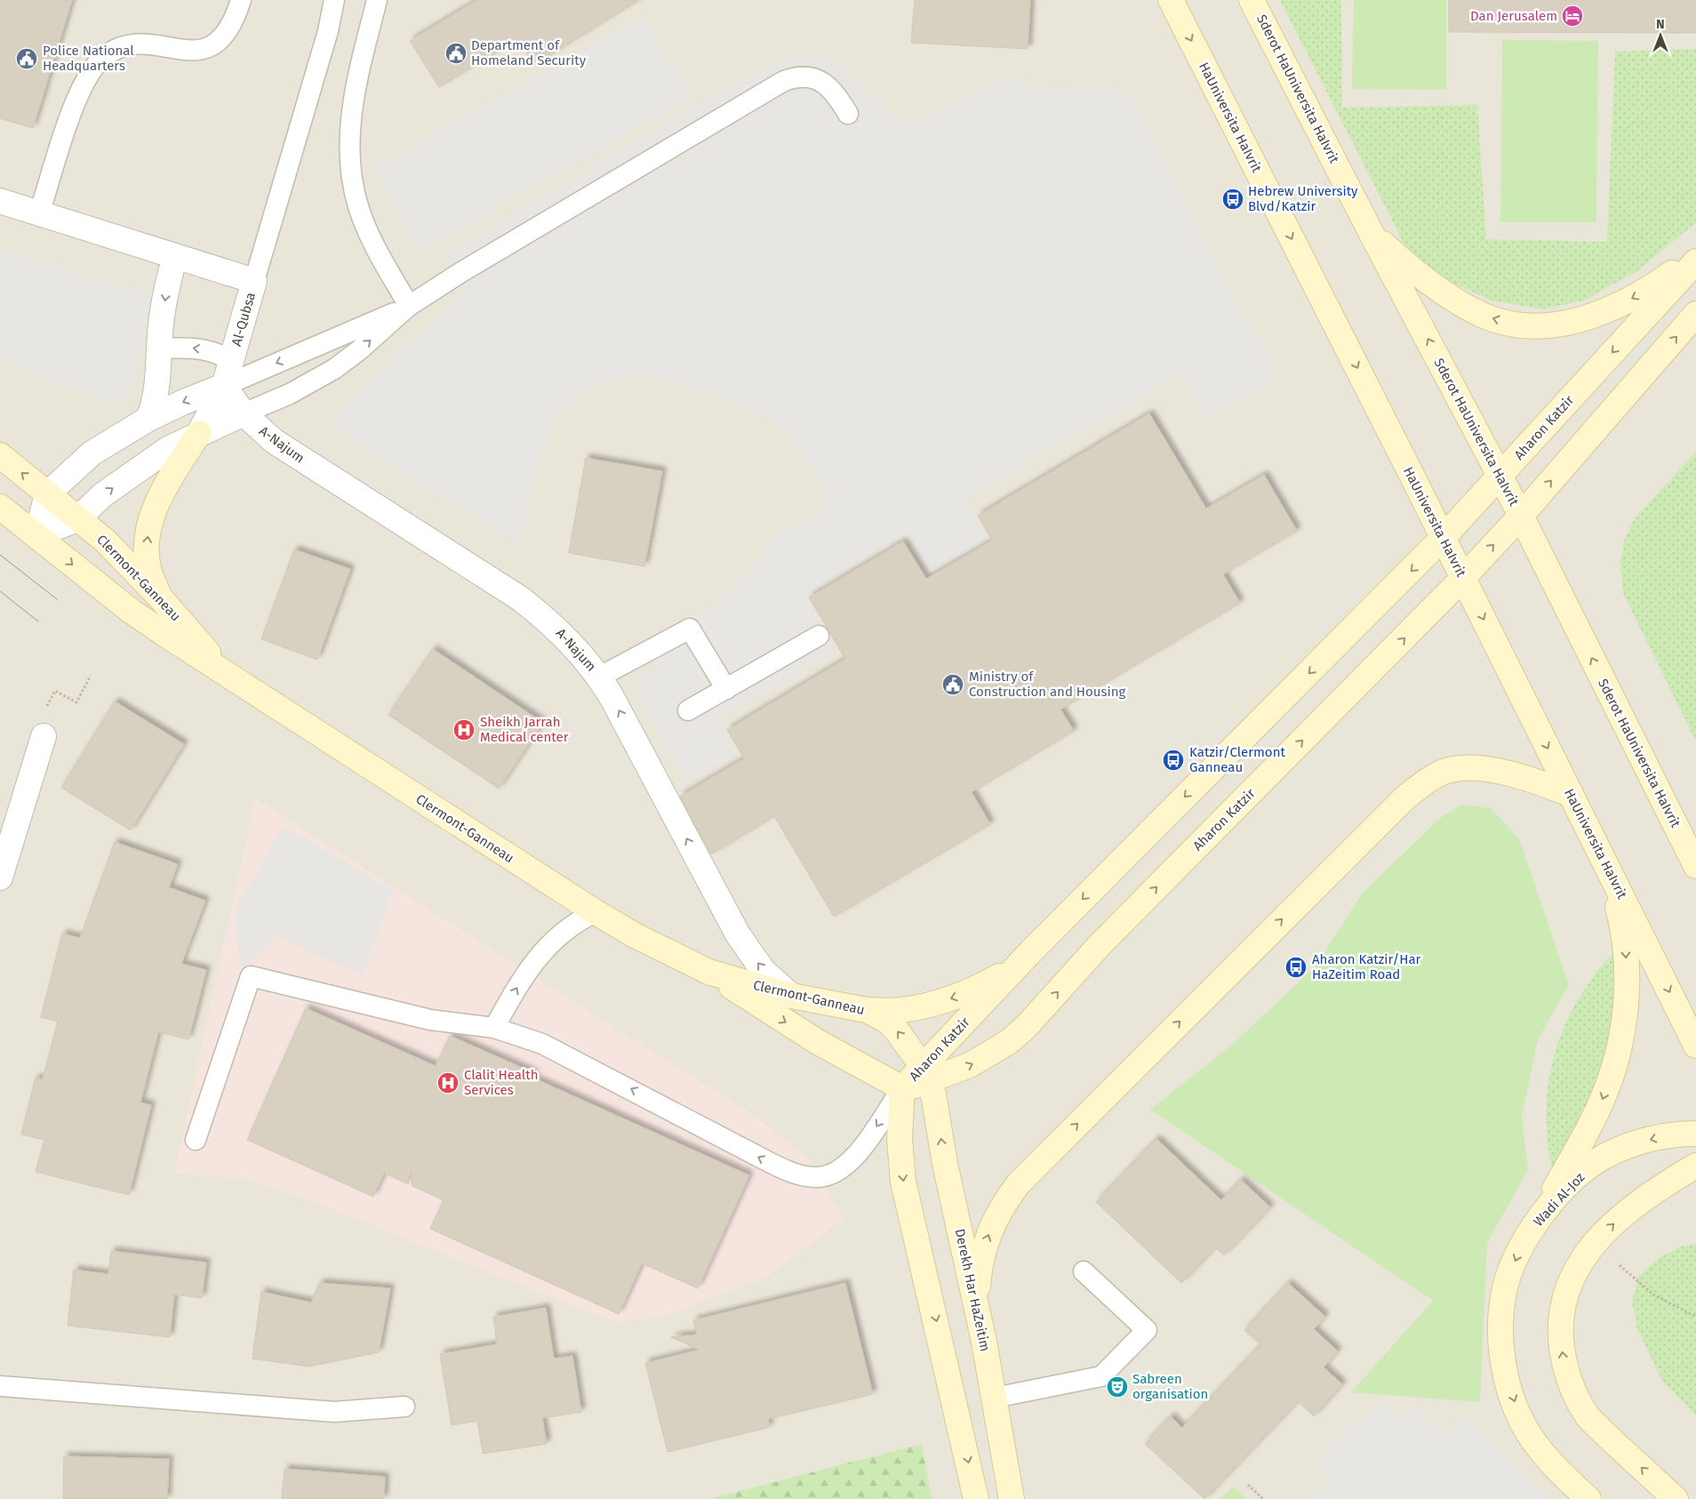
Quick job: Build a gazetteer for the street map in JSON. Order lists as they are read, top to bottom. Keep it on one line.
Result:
{"streets":{"street":["Sderot HaUniversita HaIvrit","HaUniversita HaIvrit","Al-Qubsa","Aharon Katzir","A-Najum","Clermont-Ganneau","Wadi Al-Joz","Derekh Har HaZeitim"]},"crossings":[["Sderot HaUniversita HaIvrit","Aharon Katzir"],["HaUniversita HaIvrit","Aharon Katzir"],["Al-Qubsa","A-Najum"],["Aharon Katzir","Clermont-Ganneau"],["Aharon Katzir","Derekh Har HaZeitim"],["A-Najum","Clermont-Ganneau"],["Clermont-Ganneau","Derekh Har HaZeitim"]],"one_way":["Sderot HaUniversita HaIvrit","HaUniversita HaIvrit","A-Najum"],"places":{"hotel":["Dan Jerusalem"],"public building":["Department of Homeland Security","Police National Headquarters","Ministry of Construction and Housing"],"bus stop":["Hebrew University Blvd/Katzir","Katzir/Clermont Ganneau","Aharon Katzir/Har HaZeitim Road"],"hospital":["Sheikh Jarrah Medical center","Clalit Health Services"],"theatre":["Sabreen organisation"]},"north":"top"}
